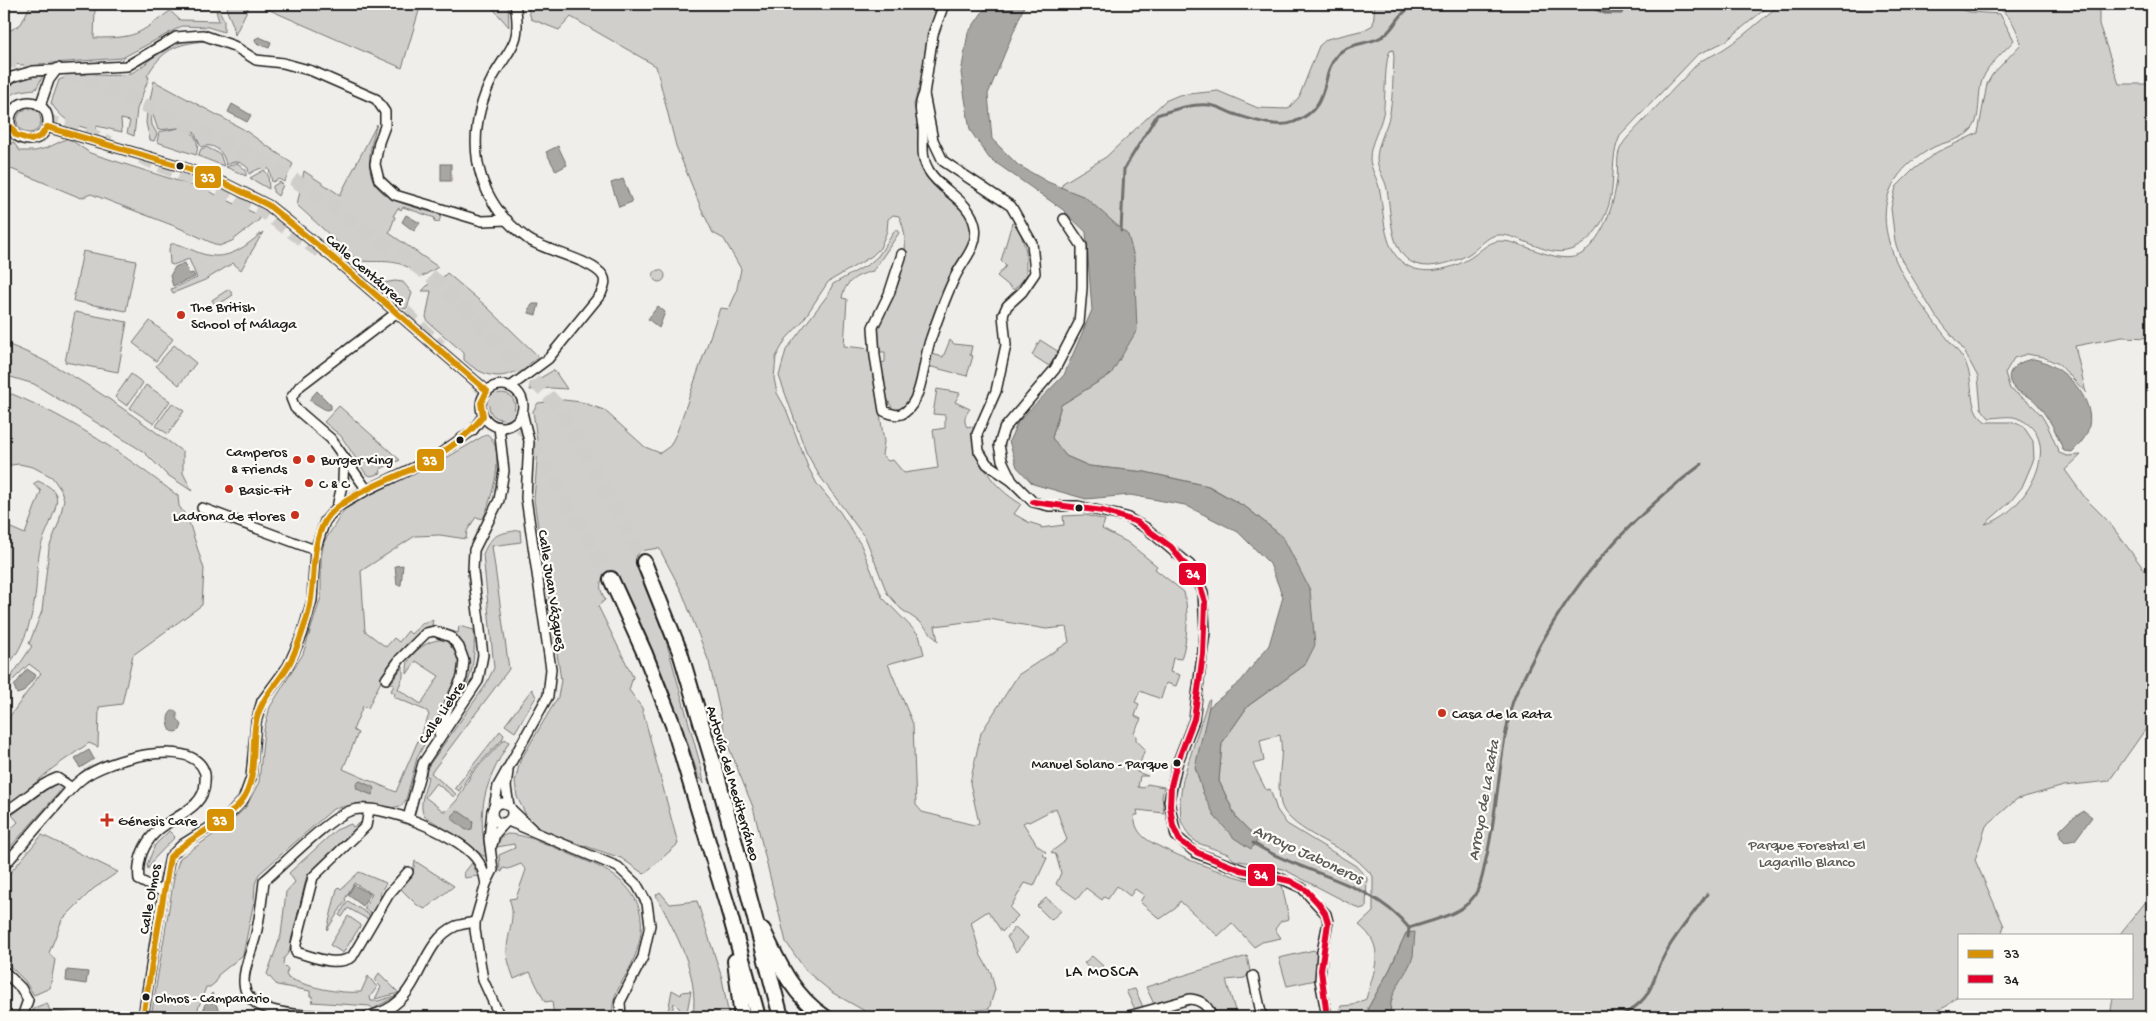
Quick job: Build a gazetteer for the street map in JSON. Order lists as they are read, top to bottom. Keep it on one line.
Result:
{"streets":{"highway":["Autovía del Mediterráneo"],"street":["Calle Centáurea","Calle Juan Vázquez","Calle Liebre","Calle Olmos"]},"crossings":[["Calle Centáurea","Calle Juan Vázquez"],["Calle Centáurea","Calle Liebre"],["Calle Centáurea","Calle Olmos"],["Calle Juan Vázquez","Calle Liebre"],["Calle Juan Vázquez","Calle Olmos"],["Calle Liebre","Calle Olmos"]],"districts":["LA MOSCA"],"water":["Arroyo de La Rata","Arroyo Jaboneros"],"parks":["Parque Forestal El Lagarillo Blanco"],"places":{"other":["The British School of Málaga","Burger King","Camperos & Friends","C & C","Basic-Fit","Ladrona de Flores","Casa de la Rata","Manuel Solano - Parque","Olmos - Campanario"],"health":["Génesis Care"]},"lines":["transit line 33","transit line 34"],"legend":["33","34"]}
